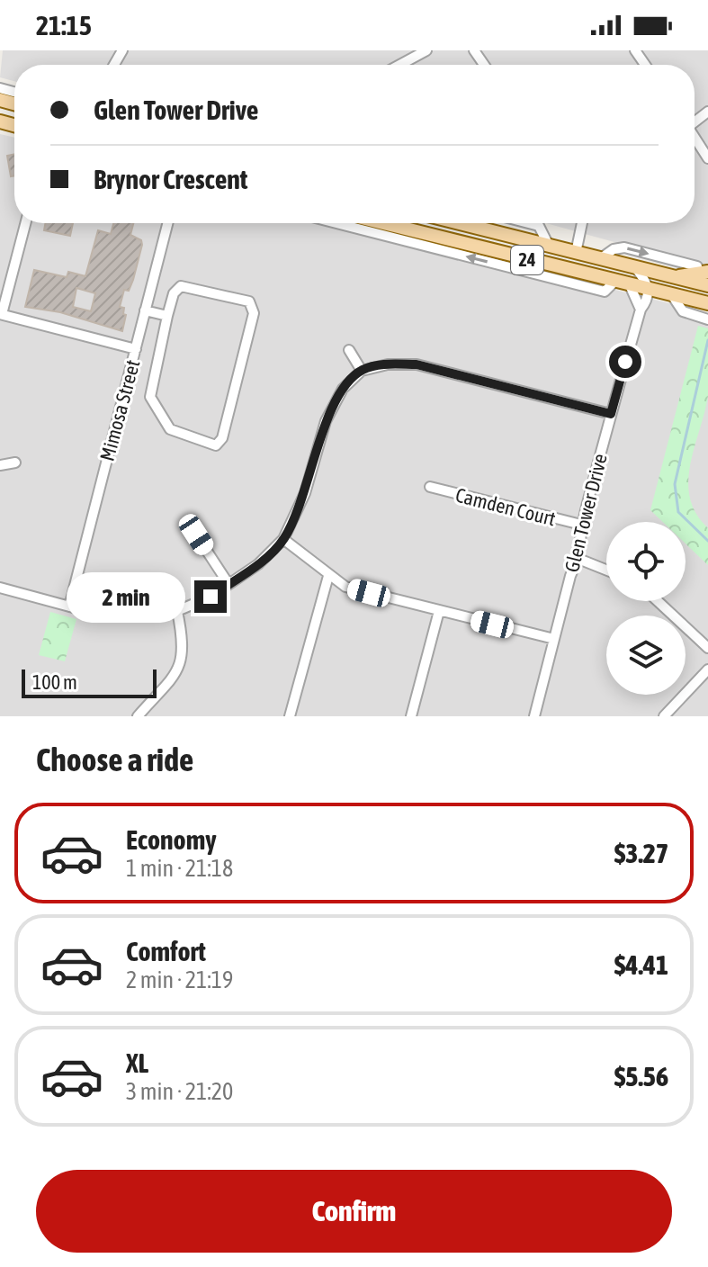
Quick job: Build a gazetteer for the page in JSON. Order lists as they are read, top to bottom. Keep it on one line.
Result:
{"streets":{"main road":["24"],"street":["Mimosa Street","Camden Court","Glen Tower Drive"]},"crossings":[["24","Glen Tower Drive"],["Camden Court","Glen Tower Drive"]],"scale_bar":"100 m","page":{"status":"21:15","banner":["Glen Tower Drive","Brynor Crescent"],"bubble":"2 min","scale":"100 m","heading":"Choose a ride","list":[{"name":"Economy","note":"1 min · 21:18","value":"$3.27"},{"name":"Comfort","note":"2 min · 21:19","value":"$4.41"},{"name":"XL","note":"3 min · 21:20","value":"$5.56"}],"buttons":"Confirm"}}
